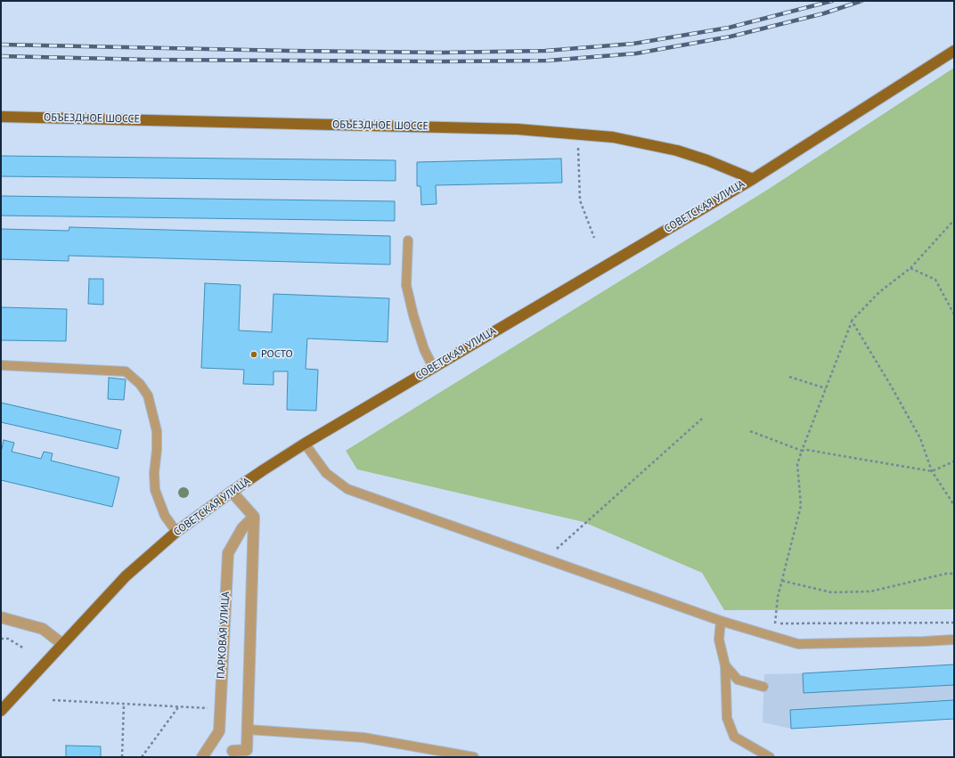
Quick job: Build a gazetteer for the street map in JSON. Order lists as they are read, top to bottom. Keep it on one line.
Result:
{"streets":{"main road":["ОБЪЕЗДНОЕ ШОССЕ","СОВЕТСКАЯ УЛИЦА"],"street":["ПАРКОВАЯ УЛИЦА"]},"crossings":[["ОБЪЕЗДНОЕ ШОССЕ","СОВЕТСКАЯ УЛИЦА"]],"places":["РОСТО"]}
